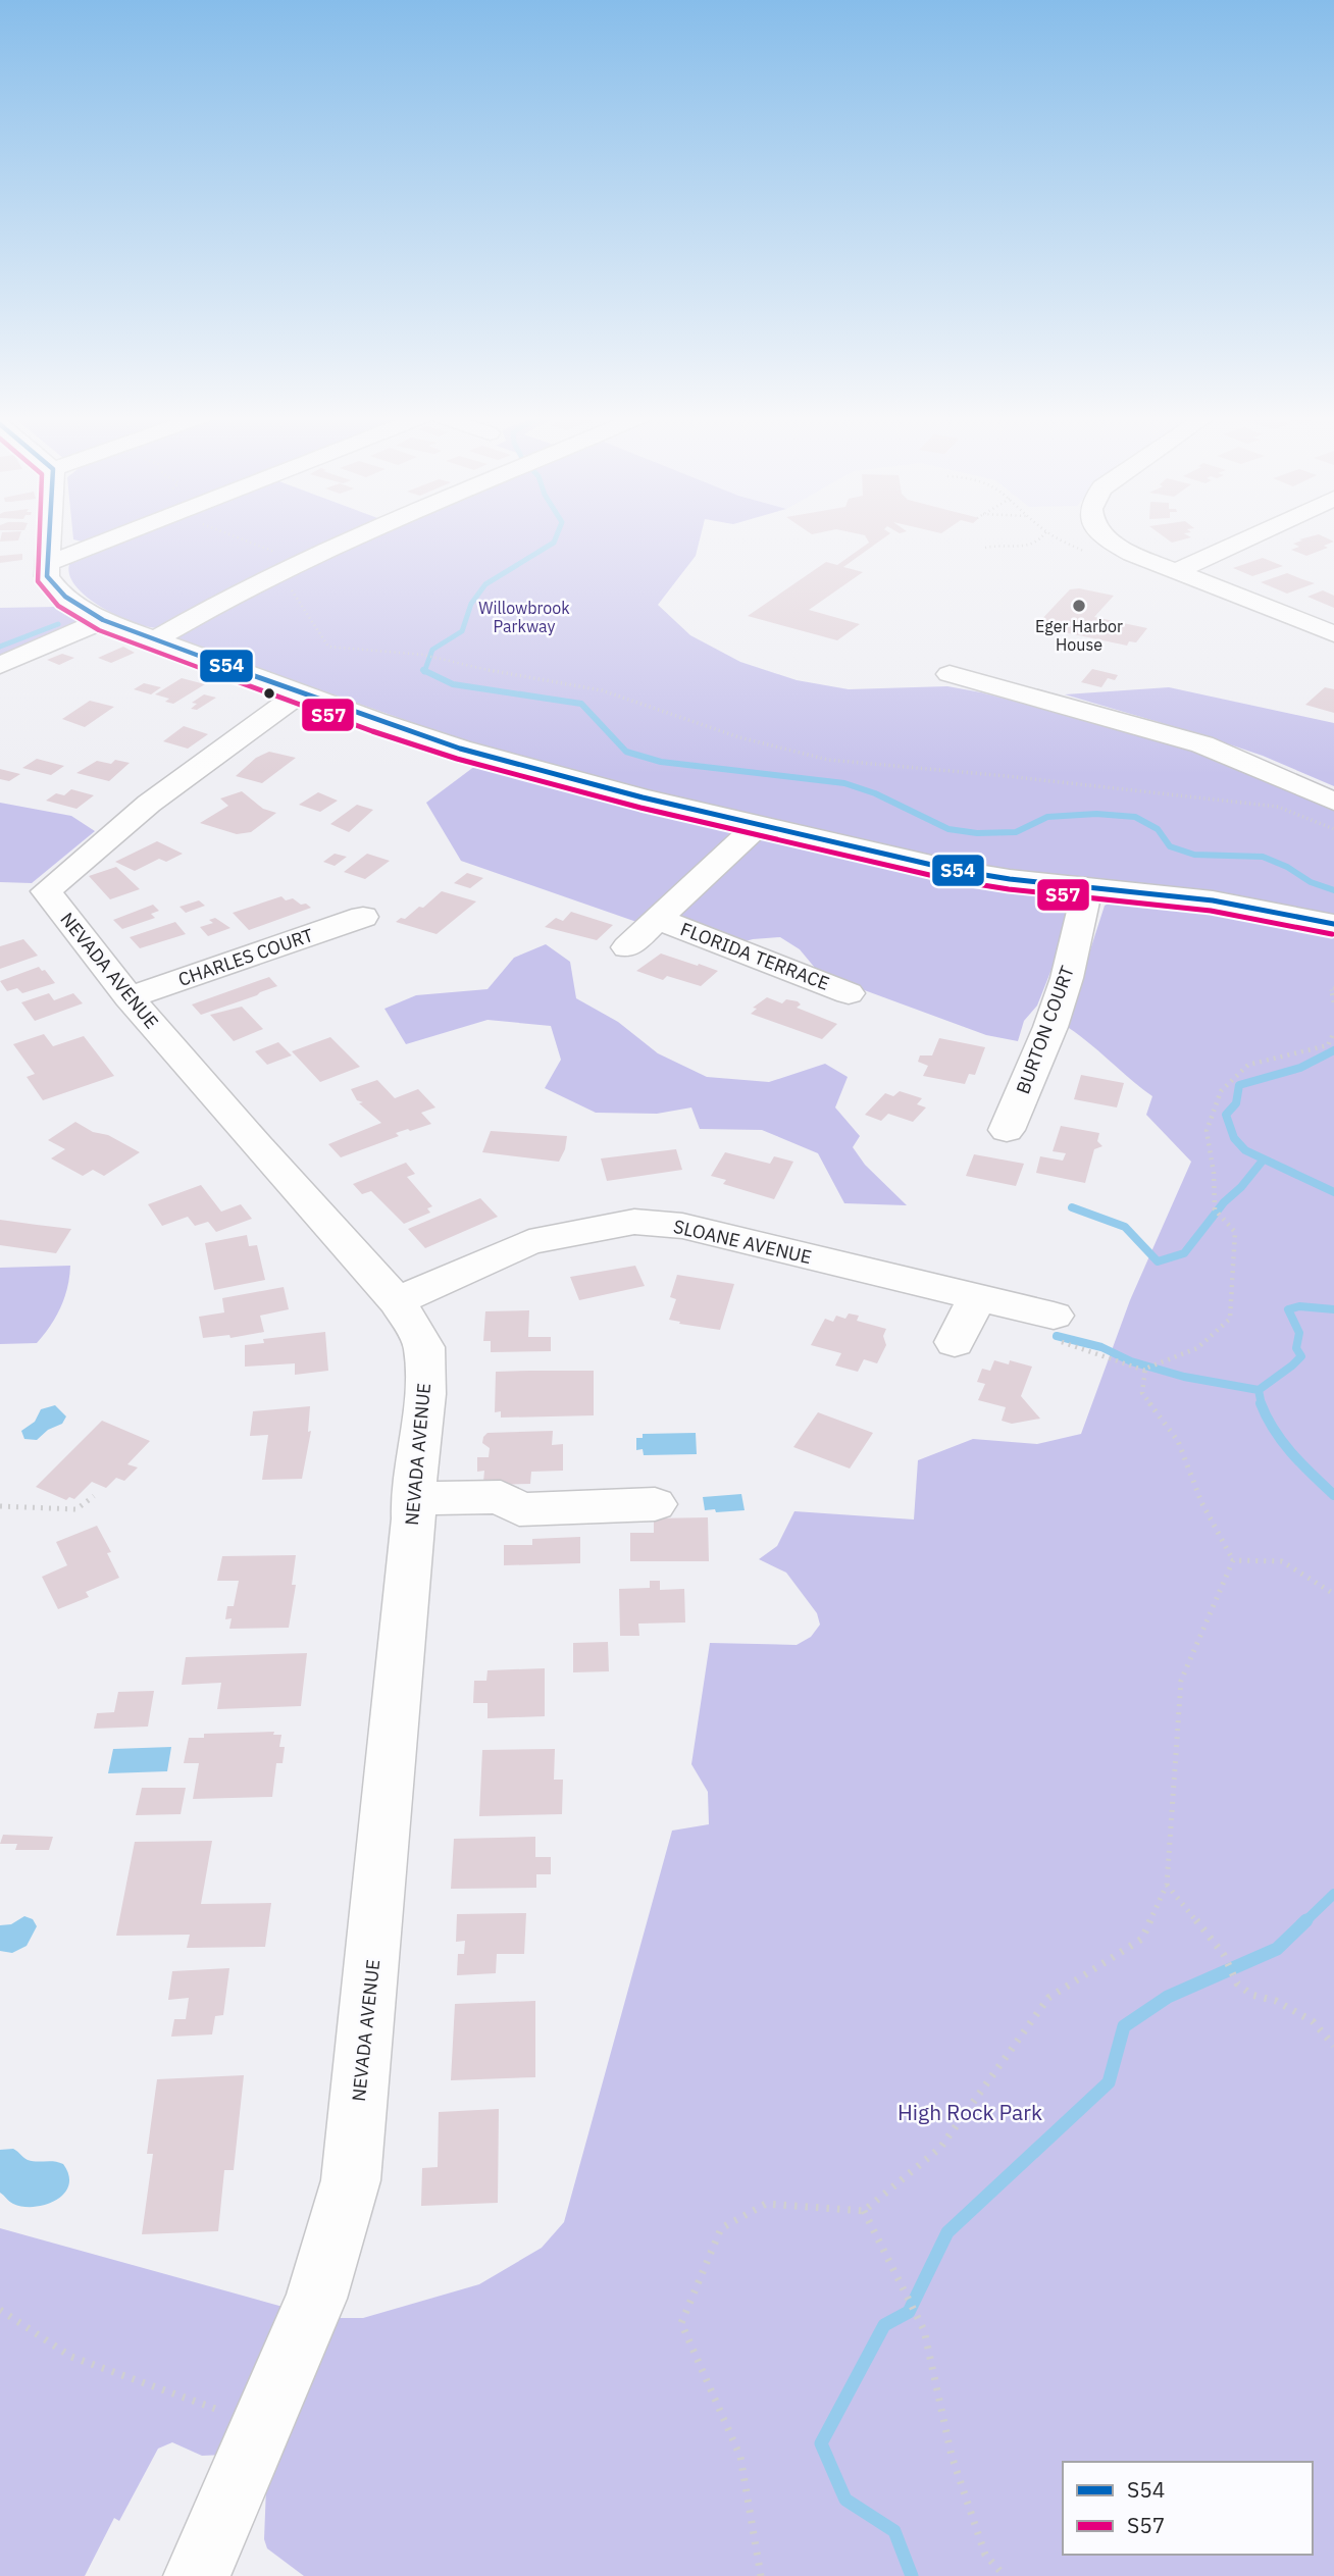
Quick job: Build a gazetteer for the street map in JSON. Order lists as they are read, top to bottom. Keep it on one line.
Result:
{"streets":{"street":["FLORIDA TERRACE","CHARLES COURT","NEVADA AVENUE","BURTON COURT","SLOANE AVENUE"]},"crossings":[["CHARLES COURT","NEVADA AVENUE"],["NEVADA AVENUE","SLOANE AVENUE"]],"parks":["Willowbrook Parkway","High Rock Park"],"places":["Eger Harbor House"],"lines":["transit line S54","transit line S57"],"legend":["S54","S57"]}
